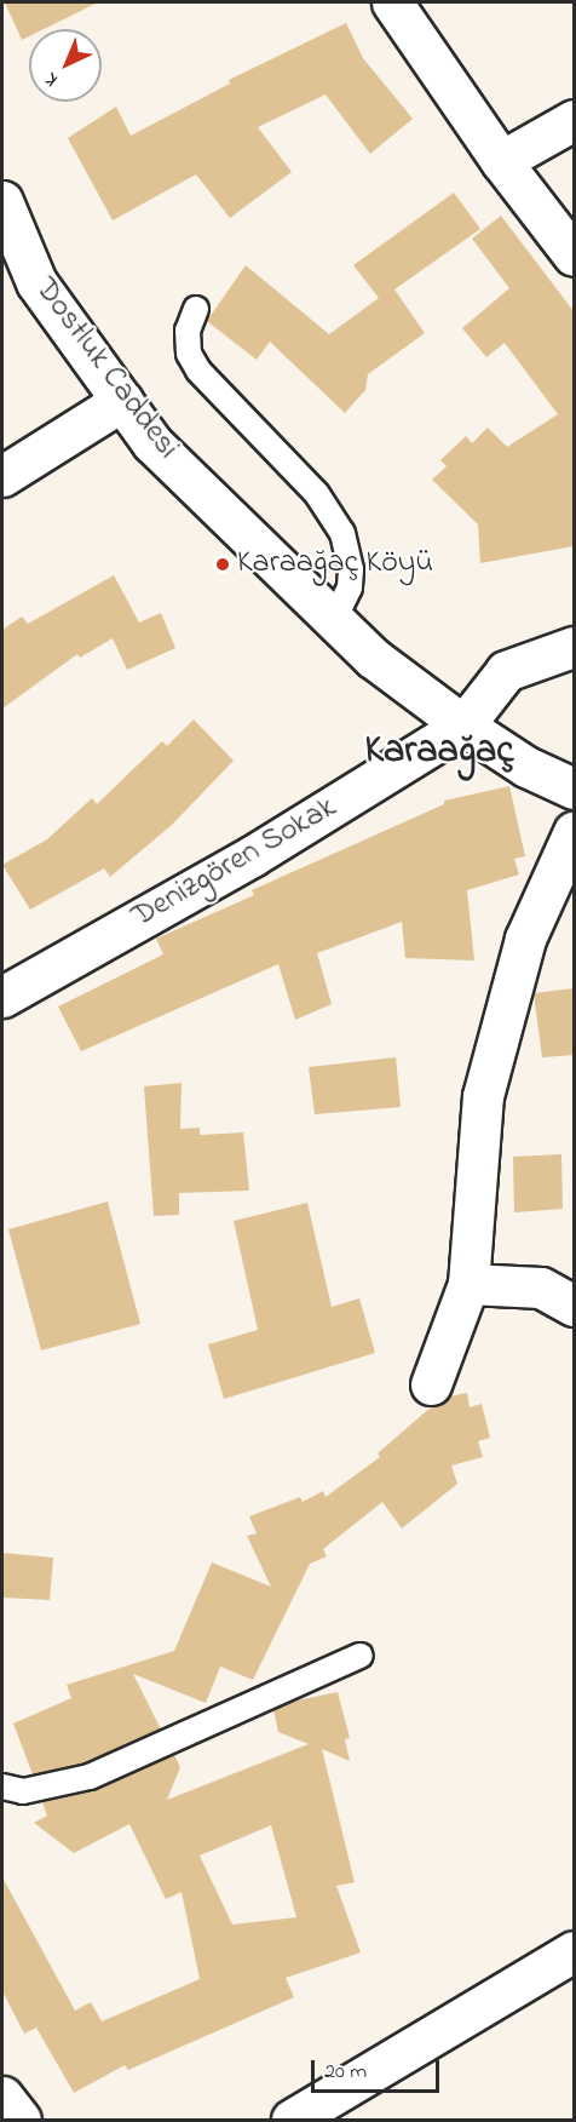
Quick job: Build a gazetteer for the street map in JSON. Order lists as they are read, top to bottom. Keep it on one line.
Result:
{"streets":{"street":["Dostluk Caddesi","Denizgören Sokak"]},"crossings":[["Dostluk Caddesi","Denizgören Sokak"]],"districts":["Karaağaç"],"places":["Karaağaç Köyü"],"scale_bar":"20 m","north":"bottom left"}
